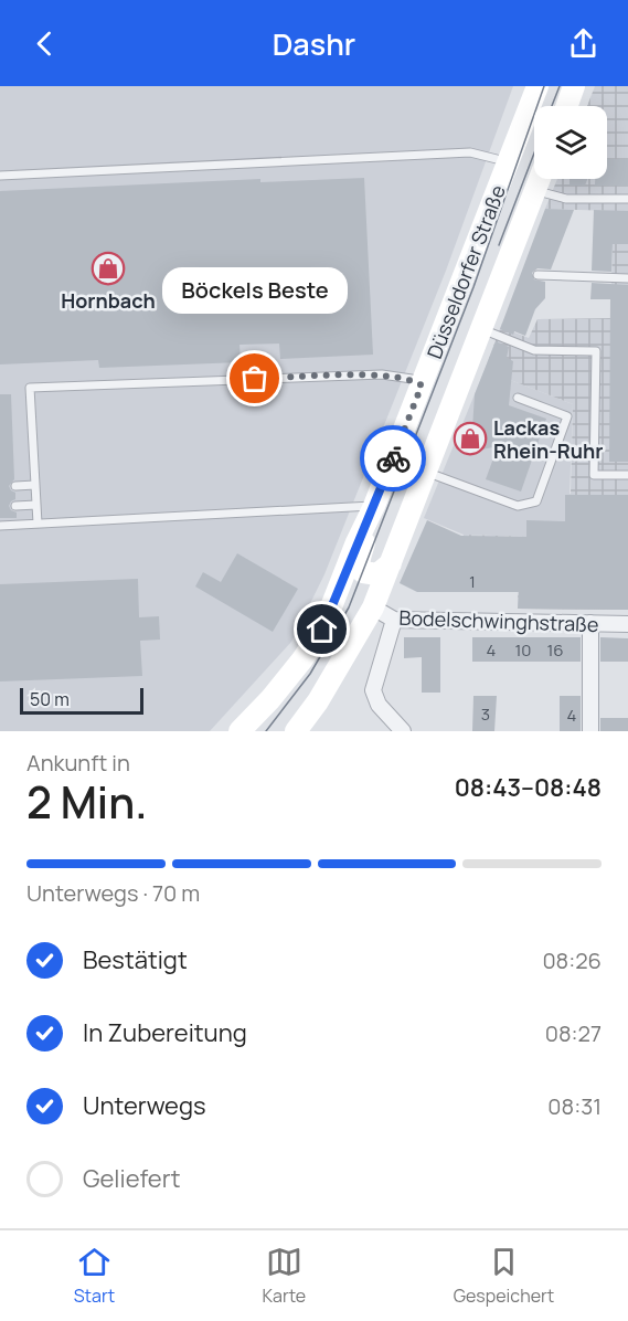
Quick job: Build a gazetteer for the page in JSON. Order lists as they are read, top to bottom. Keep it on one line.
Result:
{"streets":{"main road":["Düsseldorfer Straße"],"street":["Bodelschwinghstraße"]},"crossings":[["Düsseldorfer Straße","Bodelschwinghstraße"]],"places":{"shop":["Hornbach","Lackas Rhein-Ruhr"],"other":["Böckels Beste"]},"house_numbers":["1","4","10","16","3","4"],"scale_bar":"50 m","page":{"header":"Dashr","bubble":"Böckels Beste","scale":"50 m","heading":["2 Min.","Ankunft in","08:43–08:48"],"bar":"Unterwegs · 70 m","list":[["Bestätigt","08:26"],["In Zubereitung","08:27"],["Unterwegs","08:31"],"Geliefert"],"tabs":["Start","Karte","Gespeichert"]}}
